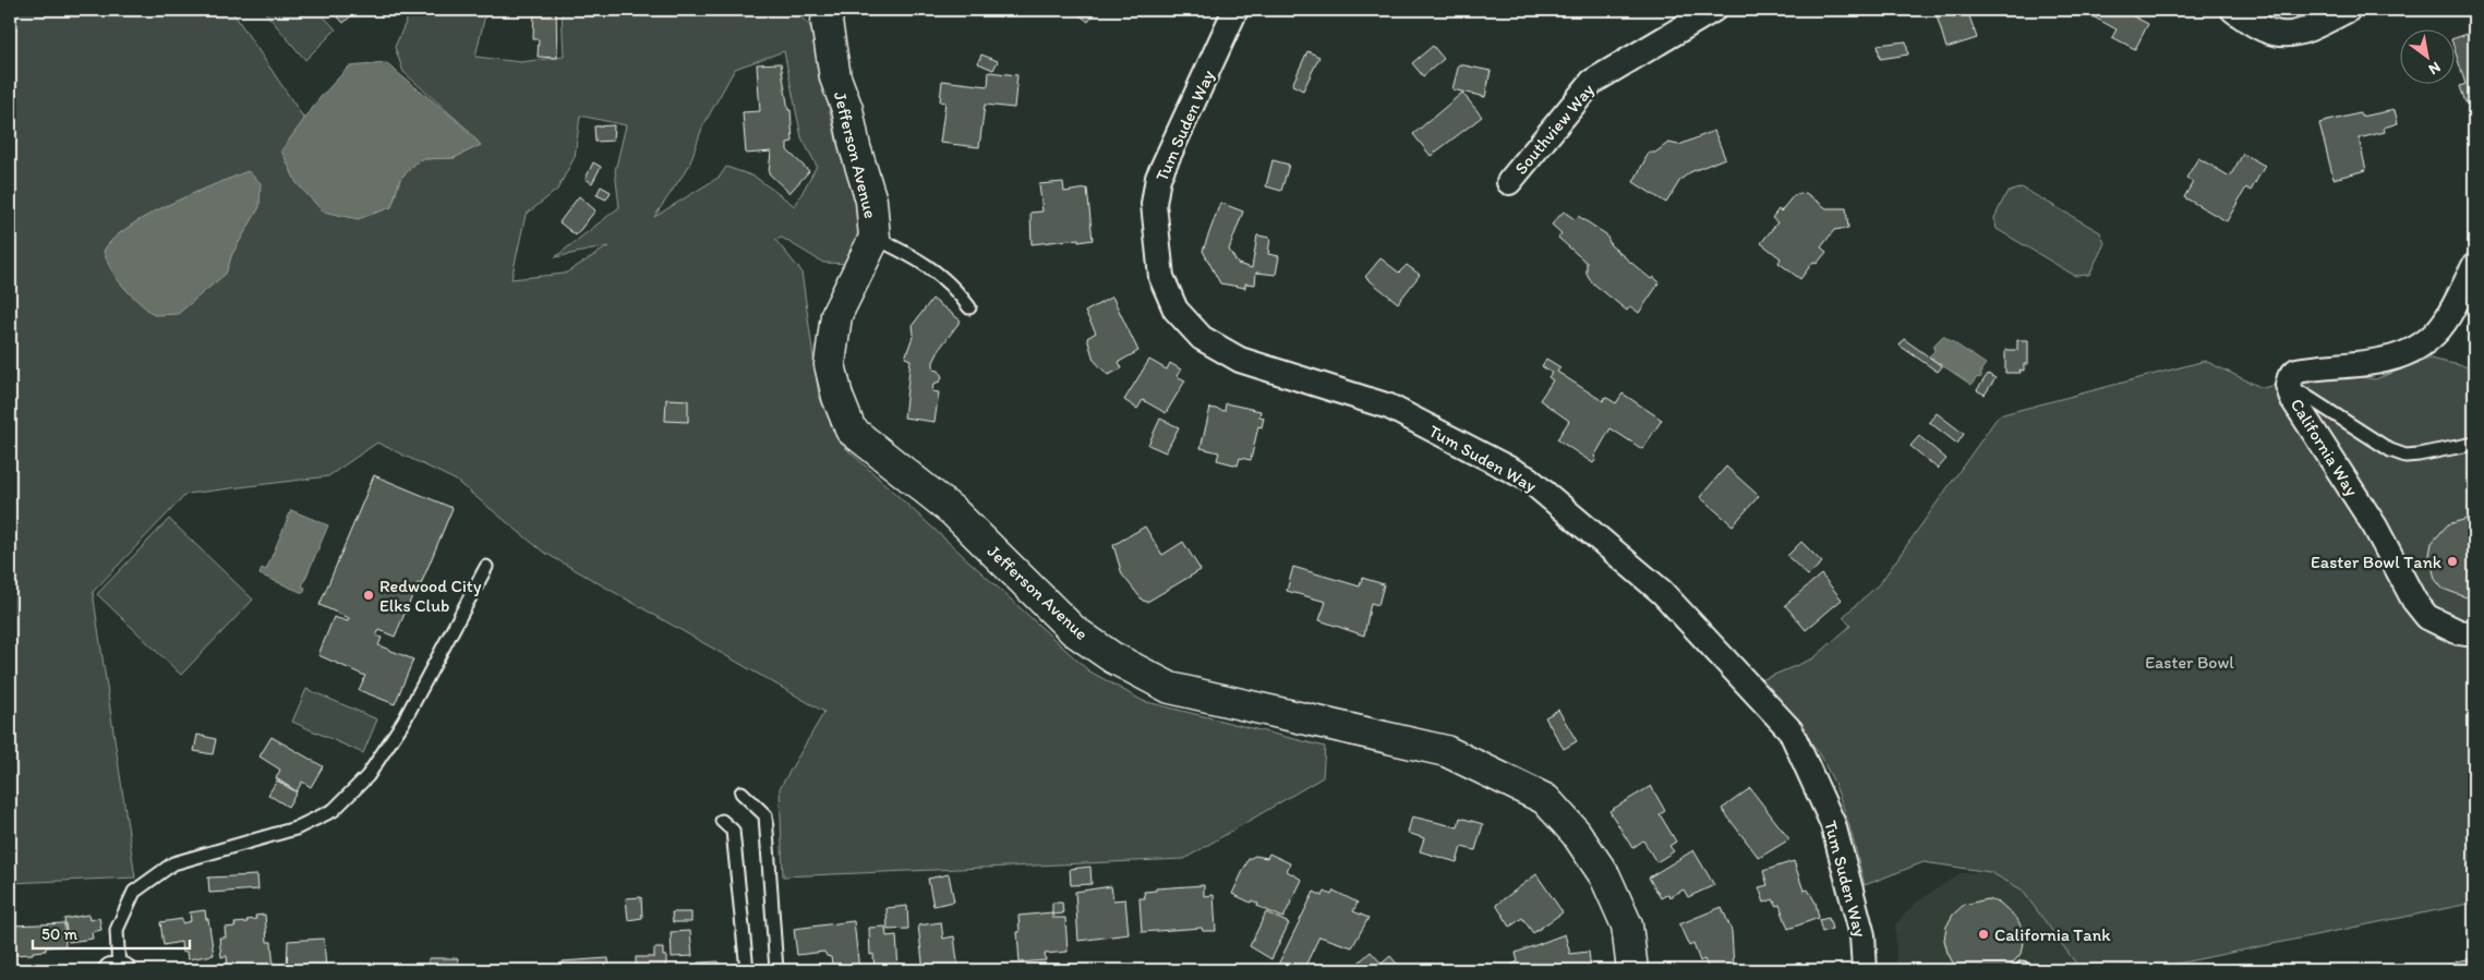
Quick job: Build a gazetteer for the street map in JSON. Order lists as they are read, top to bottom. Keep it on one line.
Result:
{"streets":{"street":["Tum Suden Way","Southview Way","Jefferson Avenue","California Way"]},"parks":["Easter Bowl"],"places":["Easter Bowl Tank","Redwood City Elks Club","California Tank"],"scale_bar":"50 m","north":"bottom right"}
